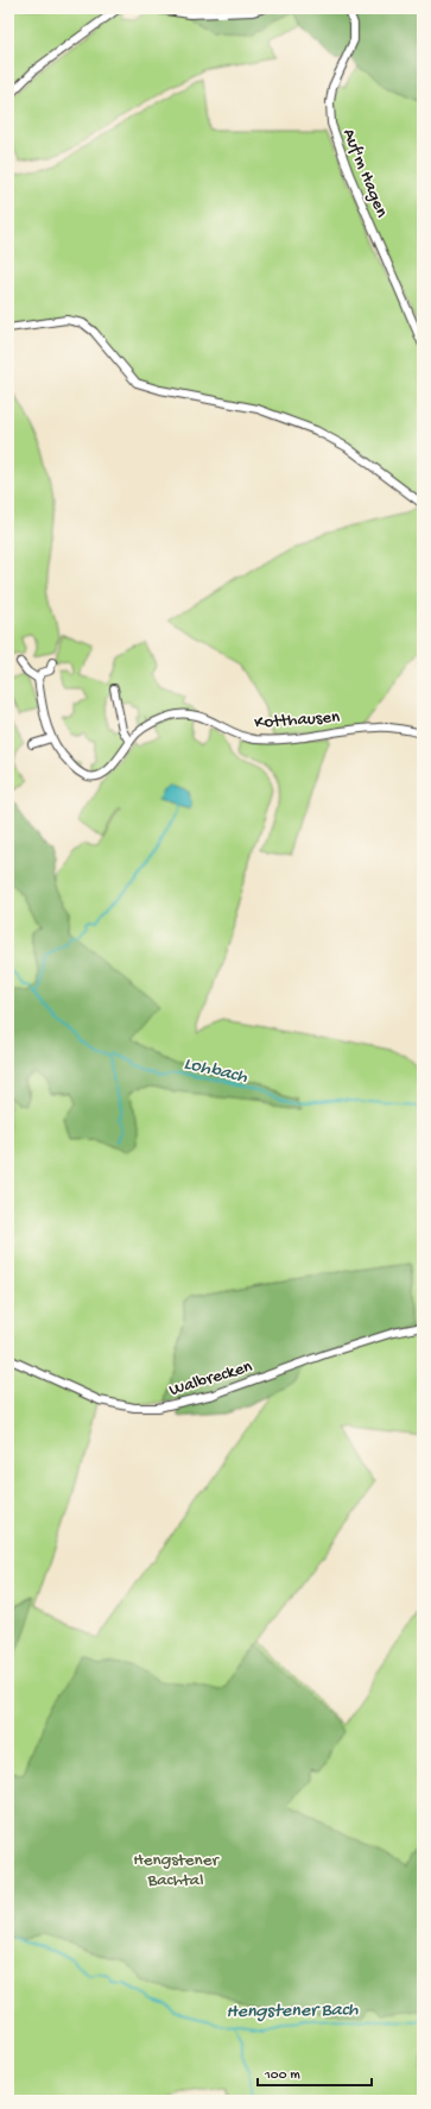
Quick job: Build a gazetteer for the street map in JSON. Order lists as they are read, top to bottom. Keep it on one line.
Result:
{"streets":{"street":["Auf'm Hagen","Kotthausen","Walbrecken"]},"water":["Lohbach","Hengstener Bach"],"parks":["Hengstener Bachtal"],"scale_bar":"100 m"}
